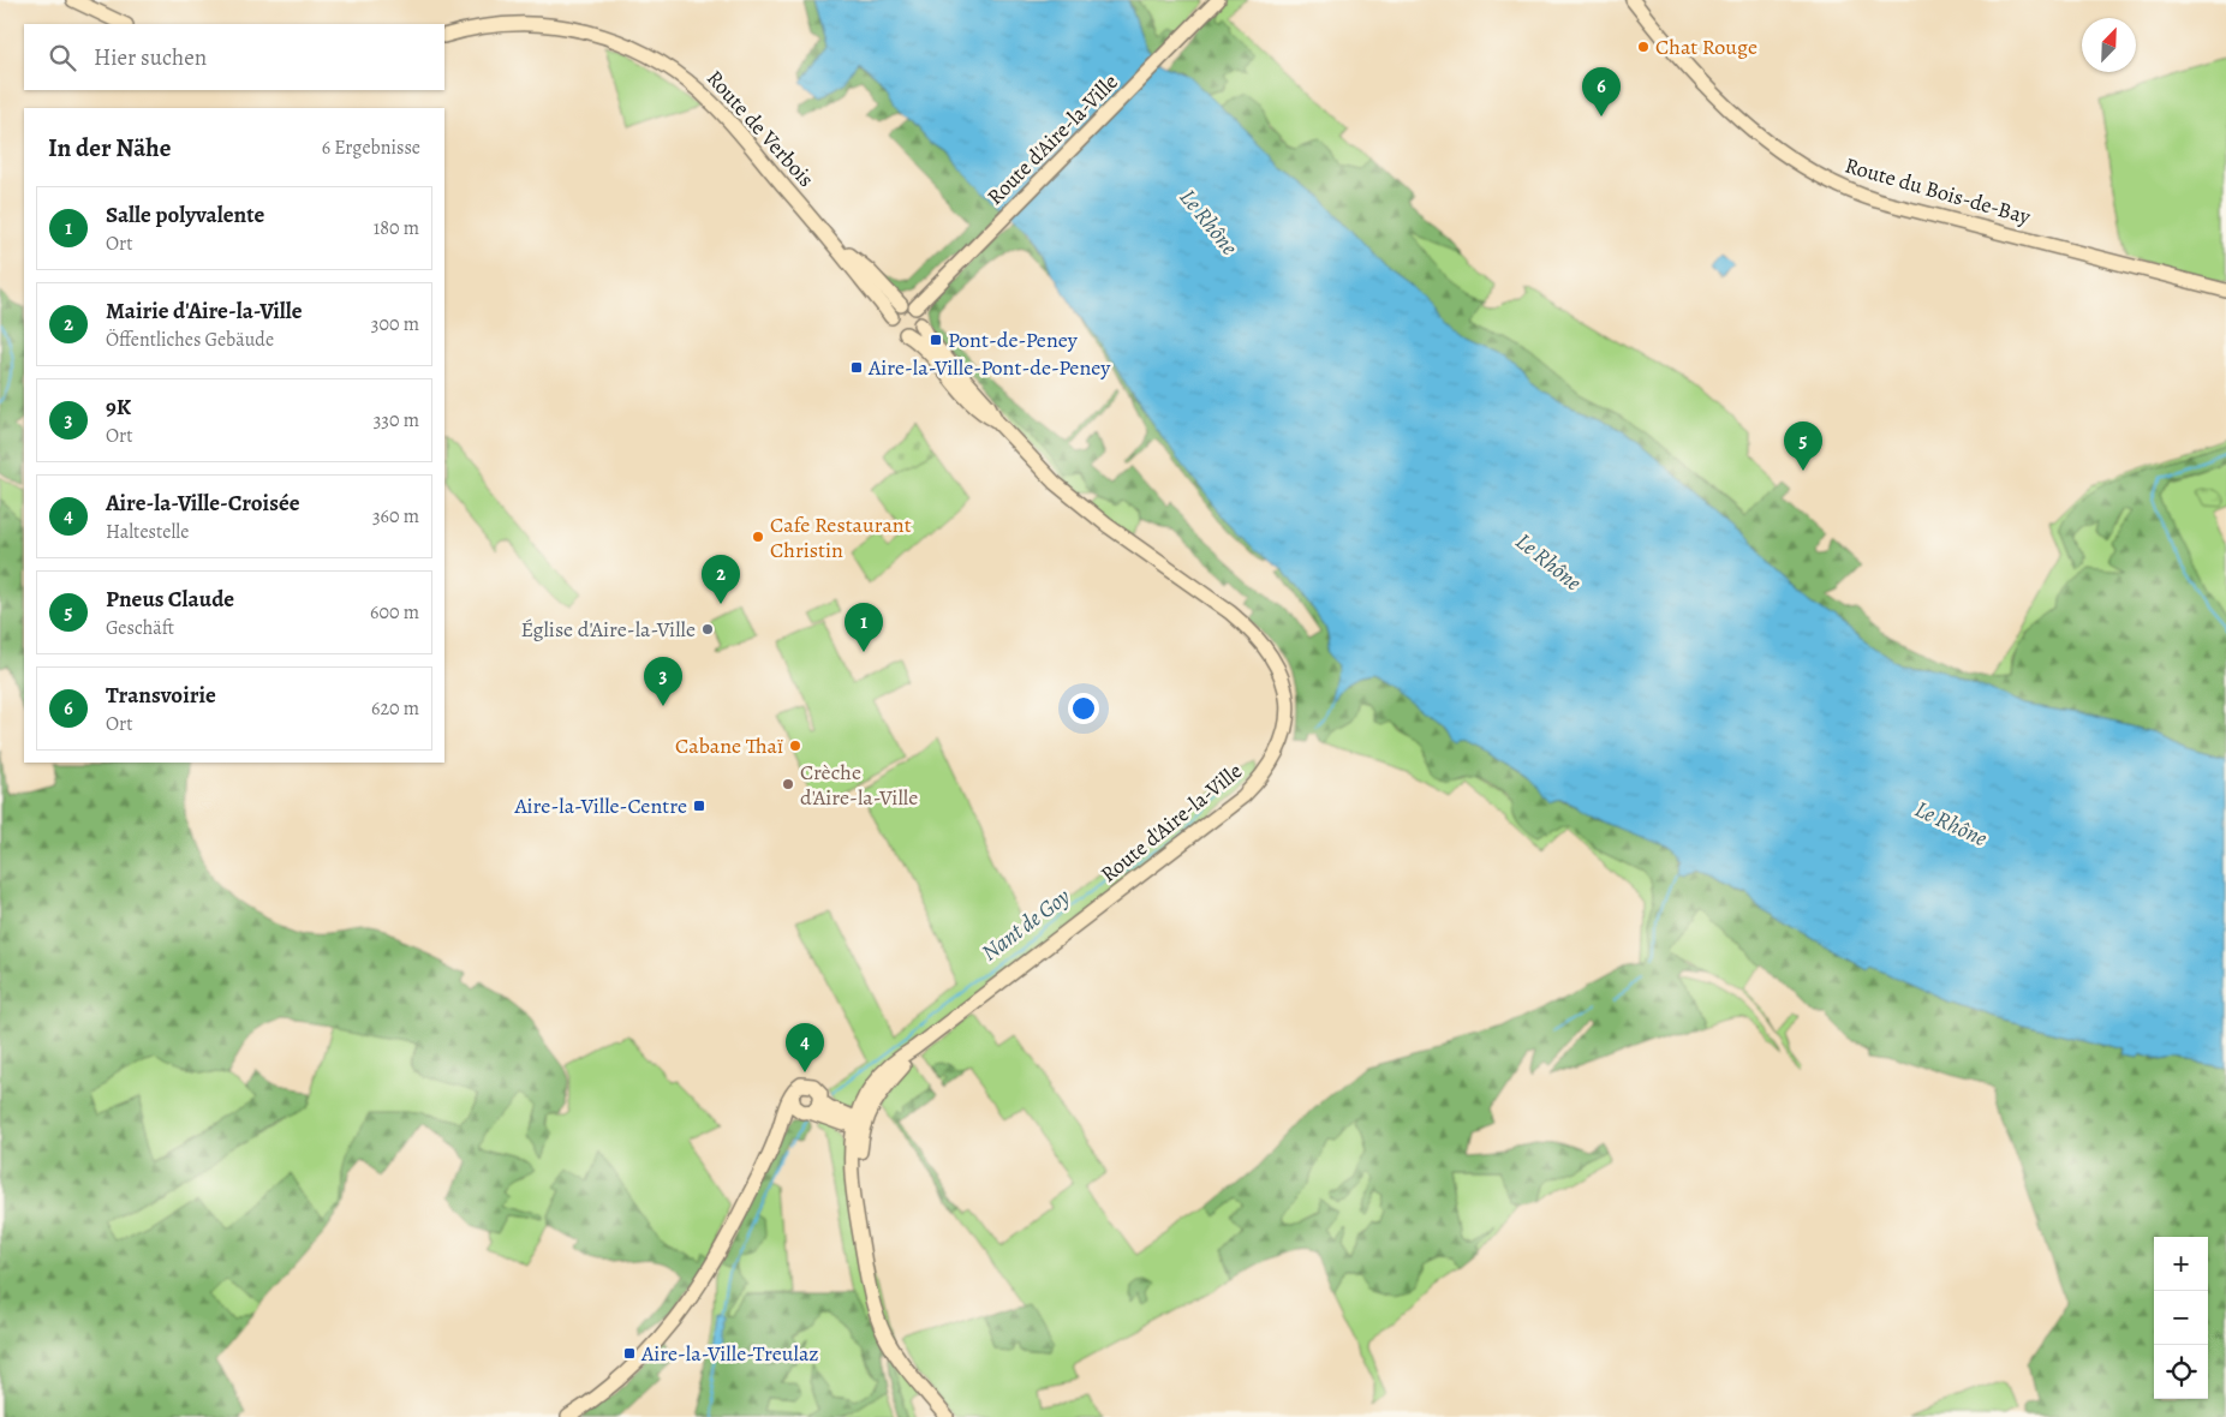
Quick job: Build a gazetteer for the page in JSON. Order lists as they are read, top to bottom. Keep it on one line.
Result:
{"streets":{"main road":["Route de Verbois","Route d'Aire-la-Ville","Route du Bois-de-Bay"]},"crossings":[["Route de Verbois","Route d'Aire-la-Ville"]],"water":["Le Rhône","Nant de Goy"],"places":{"other":["Chat Rouge","Cafe Restaurant Christin","Église d'Aire-la-Ville","Cabane Thaï","Crèche d'Aire-la-Ville"],"transit":["Pont-de-Peney","Aire-la-Ville-Pont-de-Peney","Aire-la-Ville-Centre","Aire-la-Ville-Treulaz"]},"north":"top right","page":{"search":"Hier suchen","pins":["6","5","2","1","3","4"],"heading":["In der Nähe","6 Ergebnisse"],"list":[{"mark":"1","name":"Salle polyvalente","note":"Ort","value":"180 m"},{"mark":"2","name":"Mairie d'Aire-la-Ville","note":"Öffentliches Gebäude","value":"300 m"},{"mark":"3","name":"9K","note":"Ort","value":"330 m"},{"mark":"4","name":"Aire-la-Ville-Croisée","note":"Haltestelle","value":"360 m"},{"mark":"5","name":"Pneus Claude","note":"Geschäft","value":"600 m"},{"mark":"6","name":"Transvoirie","note":"Ort","value":"620 m"}],"map_buttons":["+","−"]}}
